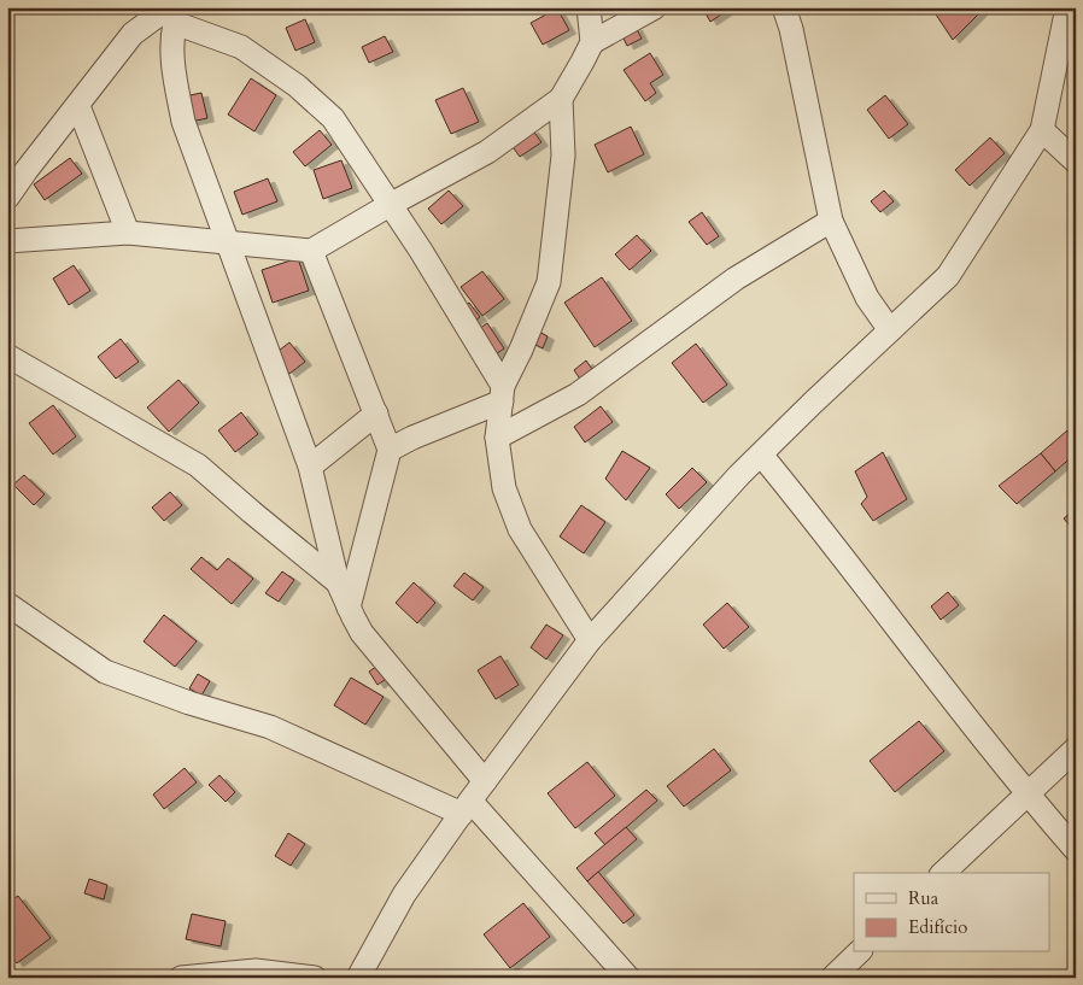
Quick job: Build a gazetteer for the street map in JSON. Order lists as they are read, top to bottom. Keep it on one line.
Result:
{"legend":["Rua","Edifício"]}
